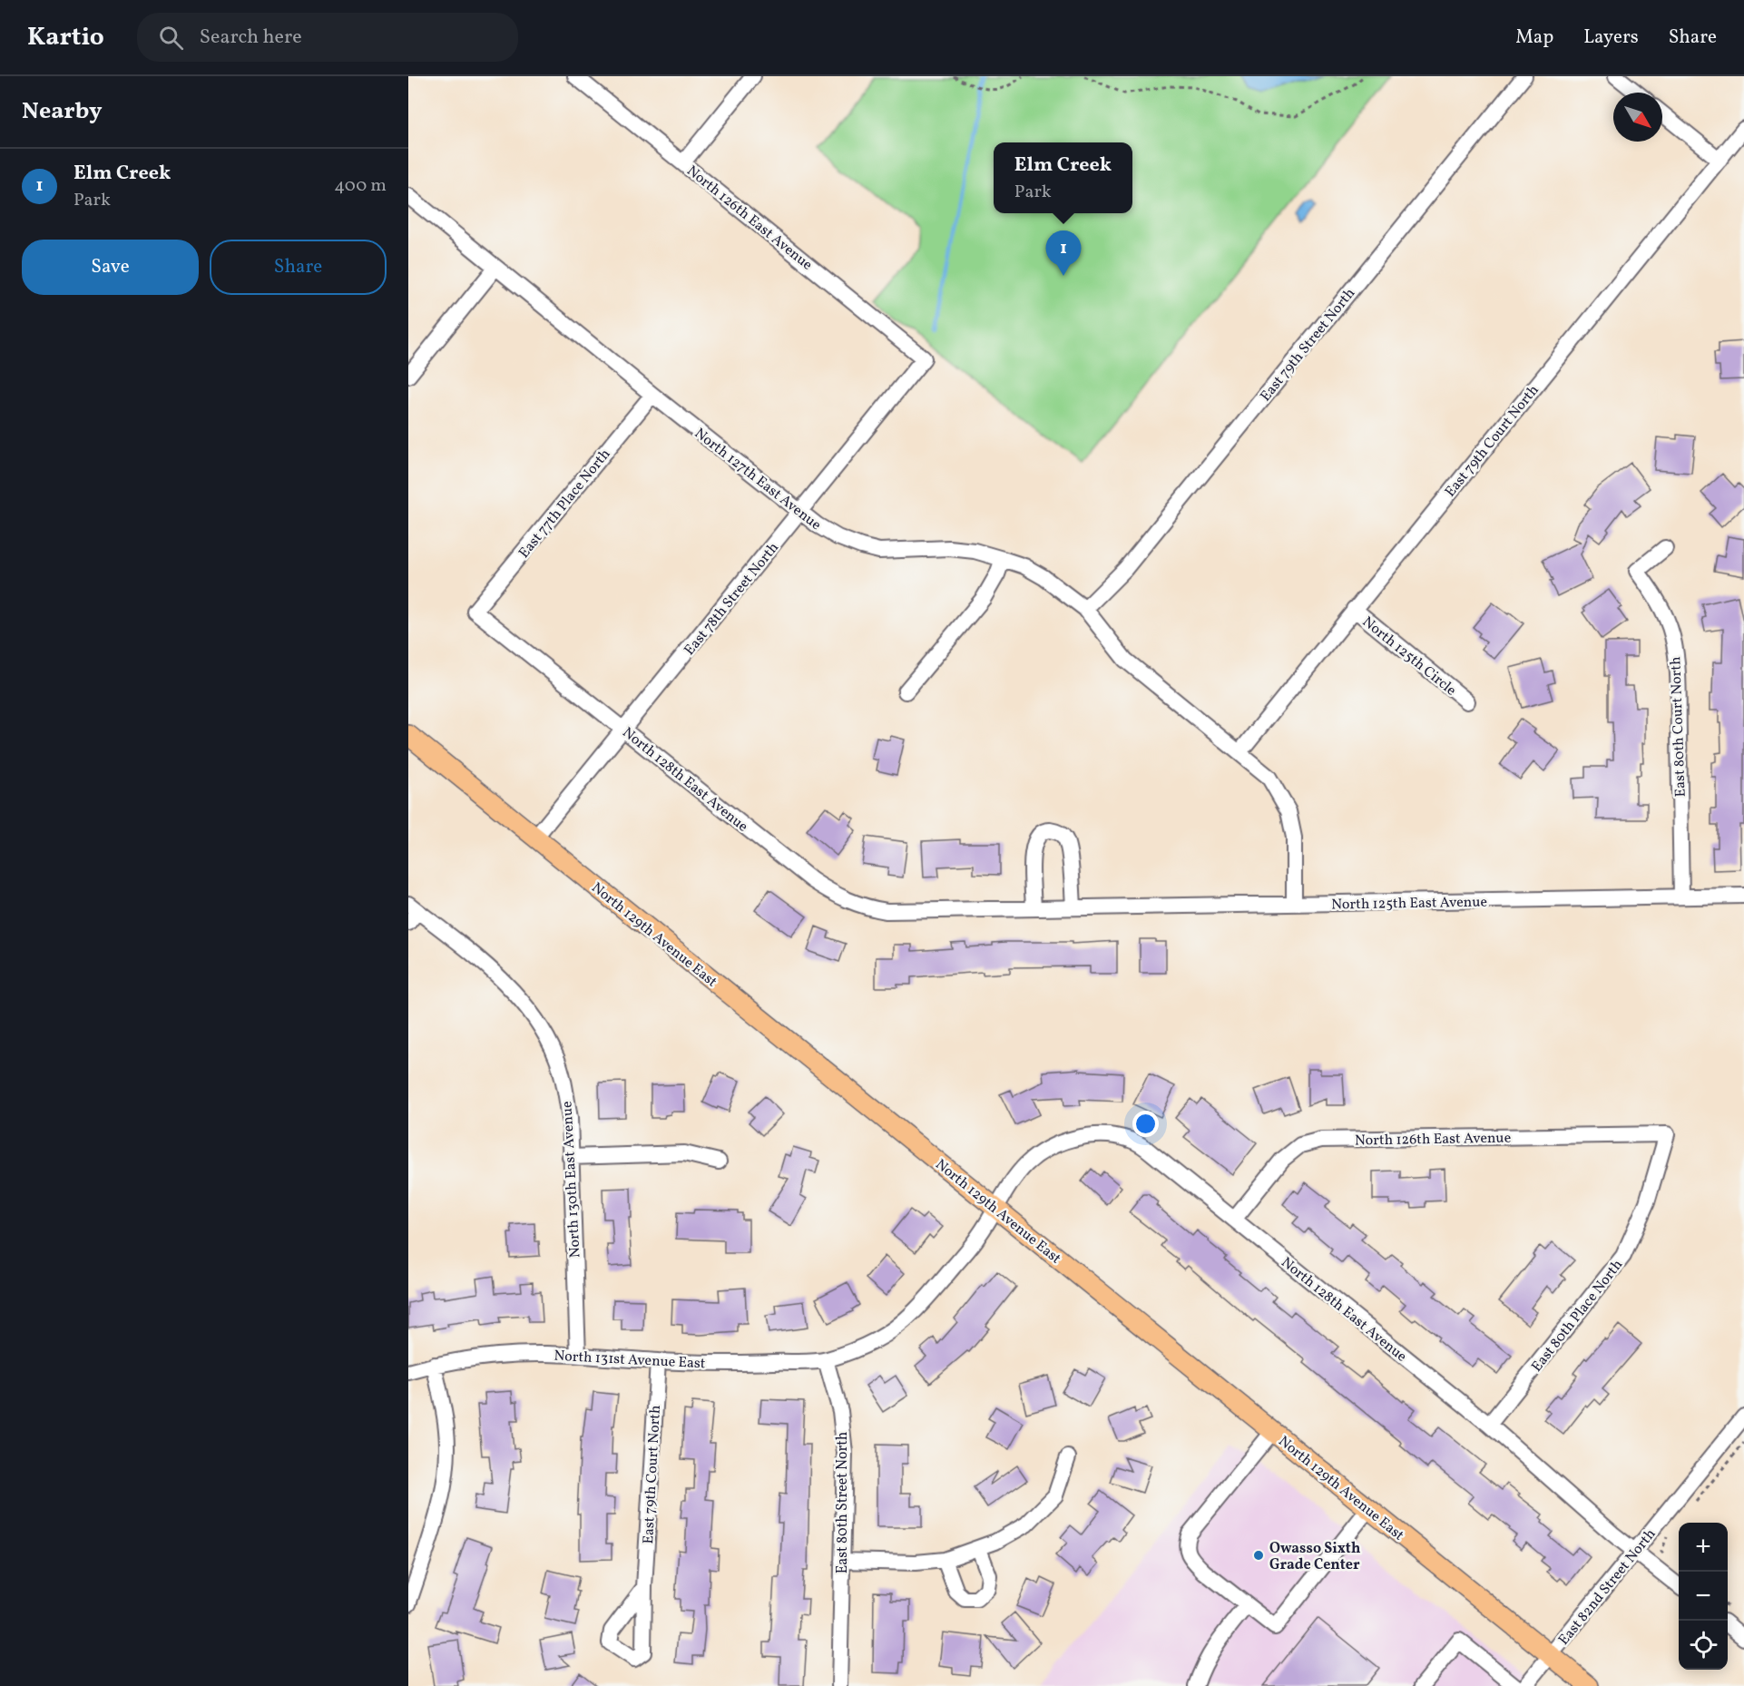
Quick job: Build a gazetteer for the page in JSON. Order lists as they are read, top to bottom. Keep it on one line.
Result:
{"streets":{"main road":["North 129th Avenue East"],"street":["North 126th East Avenue","East 79th Street North","East 79th Court North","North 127th East Avenue","East 77th Place North","East 78th Street North","North 125th Circle","East 80th Court North","North 128th East Avenue","North 125th East Avenue","North 130th East Avenue","East 80th Place North","North 131st Avenue East","East 80th Street North","East 82nd Street North"]},"crossings":[["North 126th East Avenue","East 78th Street North"],["North 126th East Avenue","North 128th East Avenue"],["North 126th East Avenue","East 80th Place North"],["East 79th Street North","North 127th East Avenue"],["East 79th Court North","North 127th East Avenue"],["East 79th Court North","North 125th Circle"],["East 79th Court North","North 131st Avenue East"],["North 127th East Avenue","East 77th Place North"],["North 127th East Avenue","East 78th Street North"],["North 127th East Avenue","North 125th East Avenue"],["East 77th Place North","North 128th East Avenue"],["East 78th Street North","North 128th East Avenue"],["East 78th Street North","North 129th Avenue East"],["East 80th Court North","North 125th East Avenue"],["North 128th East Avenue","North 125th East Avenue"],["North 128th East Avenue","North 129th Avenue East"],["North 128th East Avenue","East 80th Place North"],["North 128th East Avenue","East 82nd Street North"],["North 129th Avenue East","East 82nd Street North"],["North 130th East Avenue","North 131st Avenue East"],["North 131st Avenue East","East 80th Street North"]],"places":["Owasso Sixth Grade Center"],"north":"bottom right","page":{"header":"Kartio","search":"Search here","nav":["Map","Layers","Share"],"heading":"Nearby","popup":["Elm Creek","Park"],"list":[{"mark":"1","name":"Elm Creek","note":"Park","value":"400 m"}],"buttons":["Save","Share"],"pins":"1","map_buttons":["+","−"]}}
